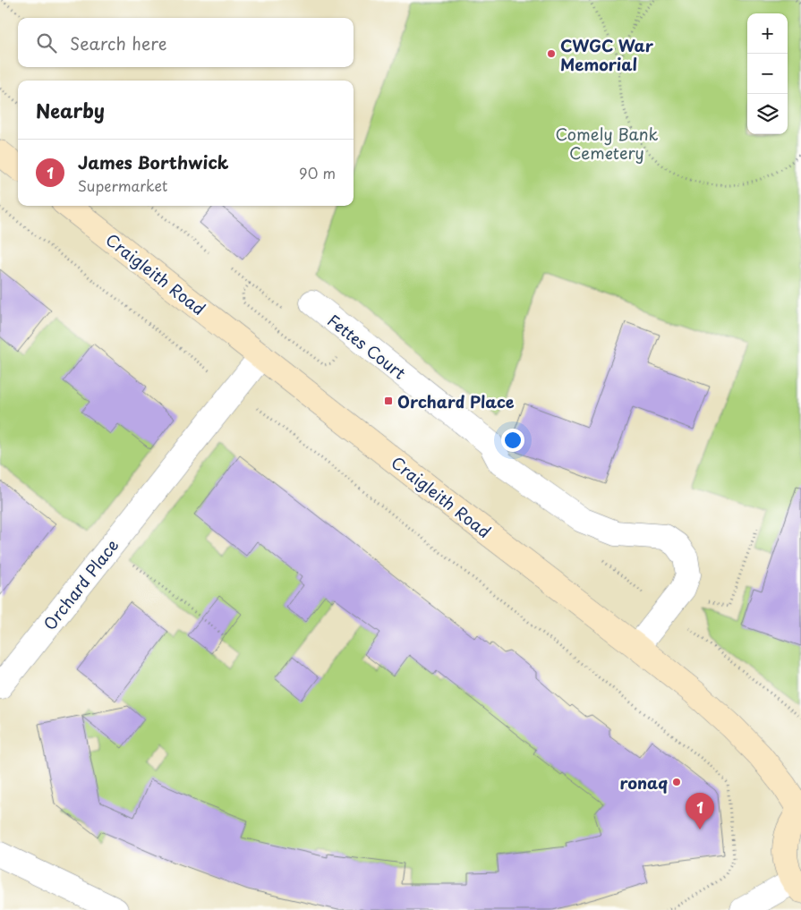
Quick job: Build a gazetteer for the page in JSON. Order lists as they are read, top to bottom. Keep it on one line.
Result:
{"streets":{"main road":["Craigleith Road"],"street":["Fettes Court","Orchard Place"]},"crossings":[["Craigleith Road","Fettes Court"],["Craigleith Road","Orchard Place"]],"parks":["Comely Bank Cemetery"],"places":{"other":["CWGC War Memorial","ronaq"],"transit":["Orchard Place"]},"page":{"map_buttons":["+","−"],"search":"Search here","heading":"Nearby","list":[{"mark":"1","name":"James Borthwick","note":"Supermarket","value":"90 m"}],"pins":"1"}}
